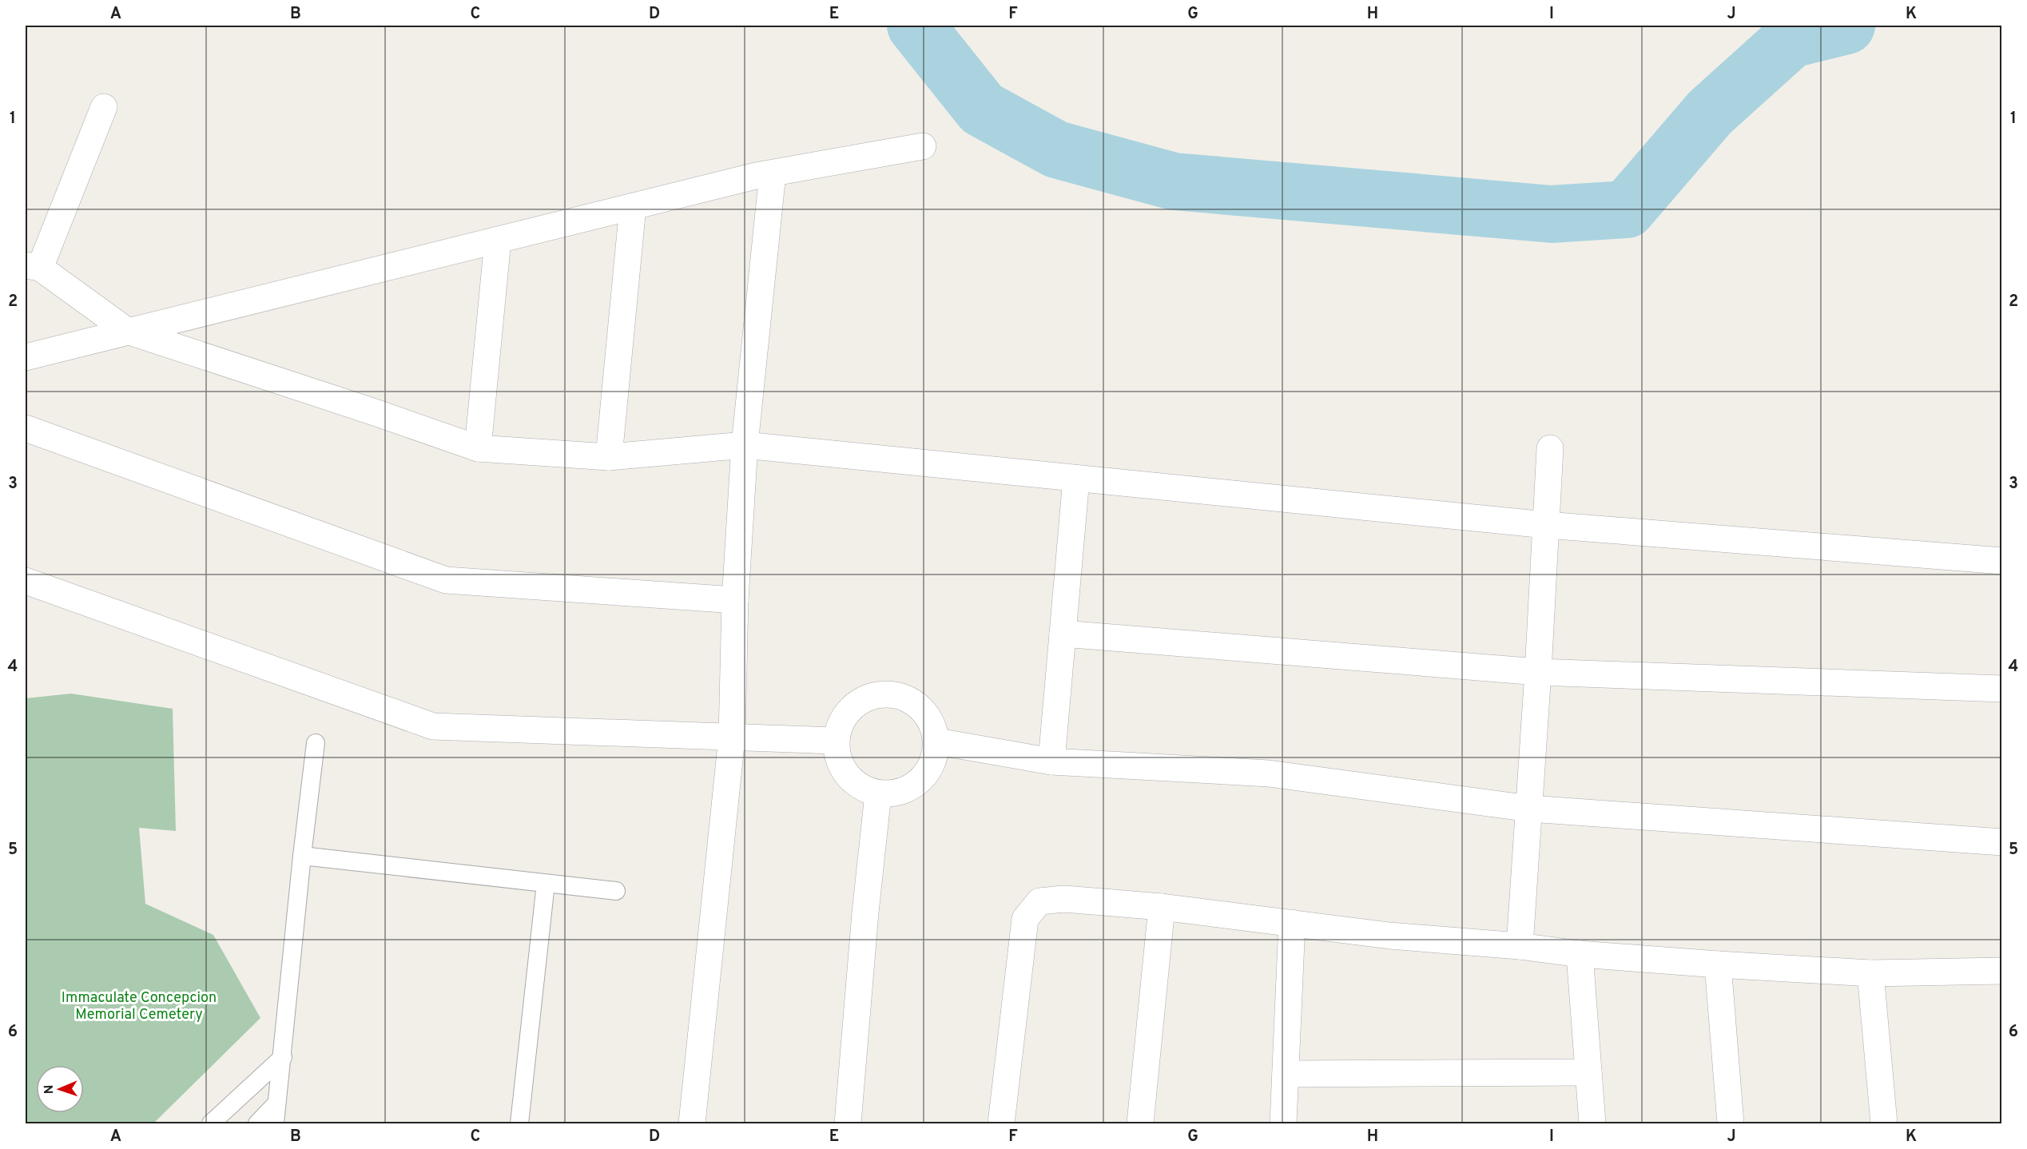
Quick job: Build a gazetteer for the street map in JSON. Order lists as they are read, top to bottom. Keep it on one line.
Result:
{"parks":["Immaculate Concepcion Memorial Cemetery"],"north":"left","grid":{"columns":["A","B","C","D","E","F","G","H","I","J","K"],"rows":["1","2","3","4","5","6"]}}
